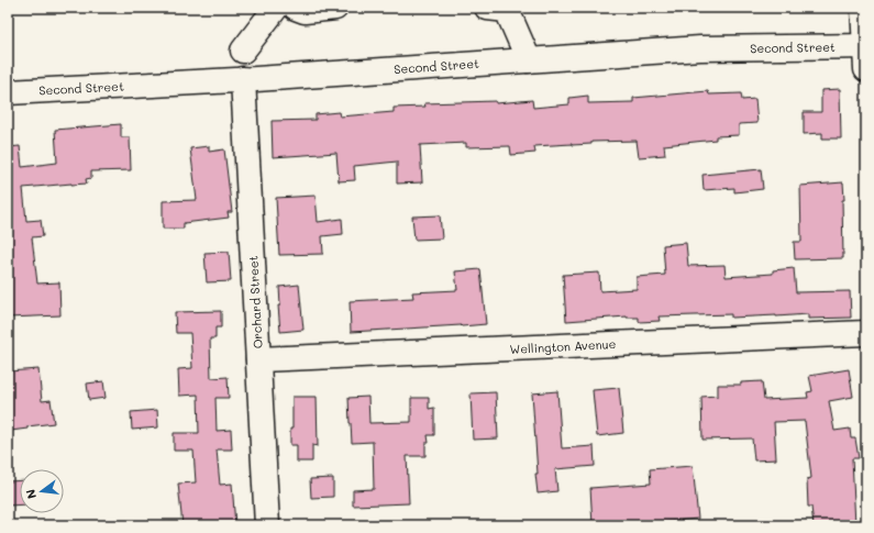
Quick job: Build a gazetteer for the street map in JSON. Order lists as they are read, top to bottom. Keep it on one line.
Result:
{"streets":{"street":["Second Street","Orchard Street","Wellington Avenue"]},"crossings":[["Second Street","Orchard Street"],["Orchard Street","Wellington Avenue"]],"north":"left"}
